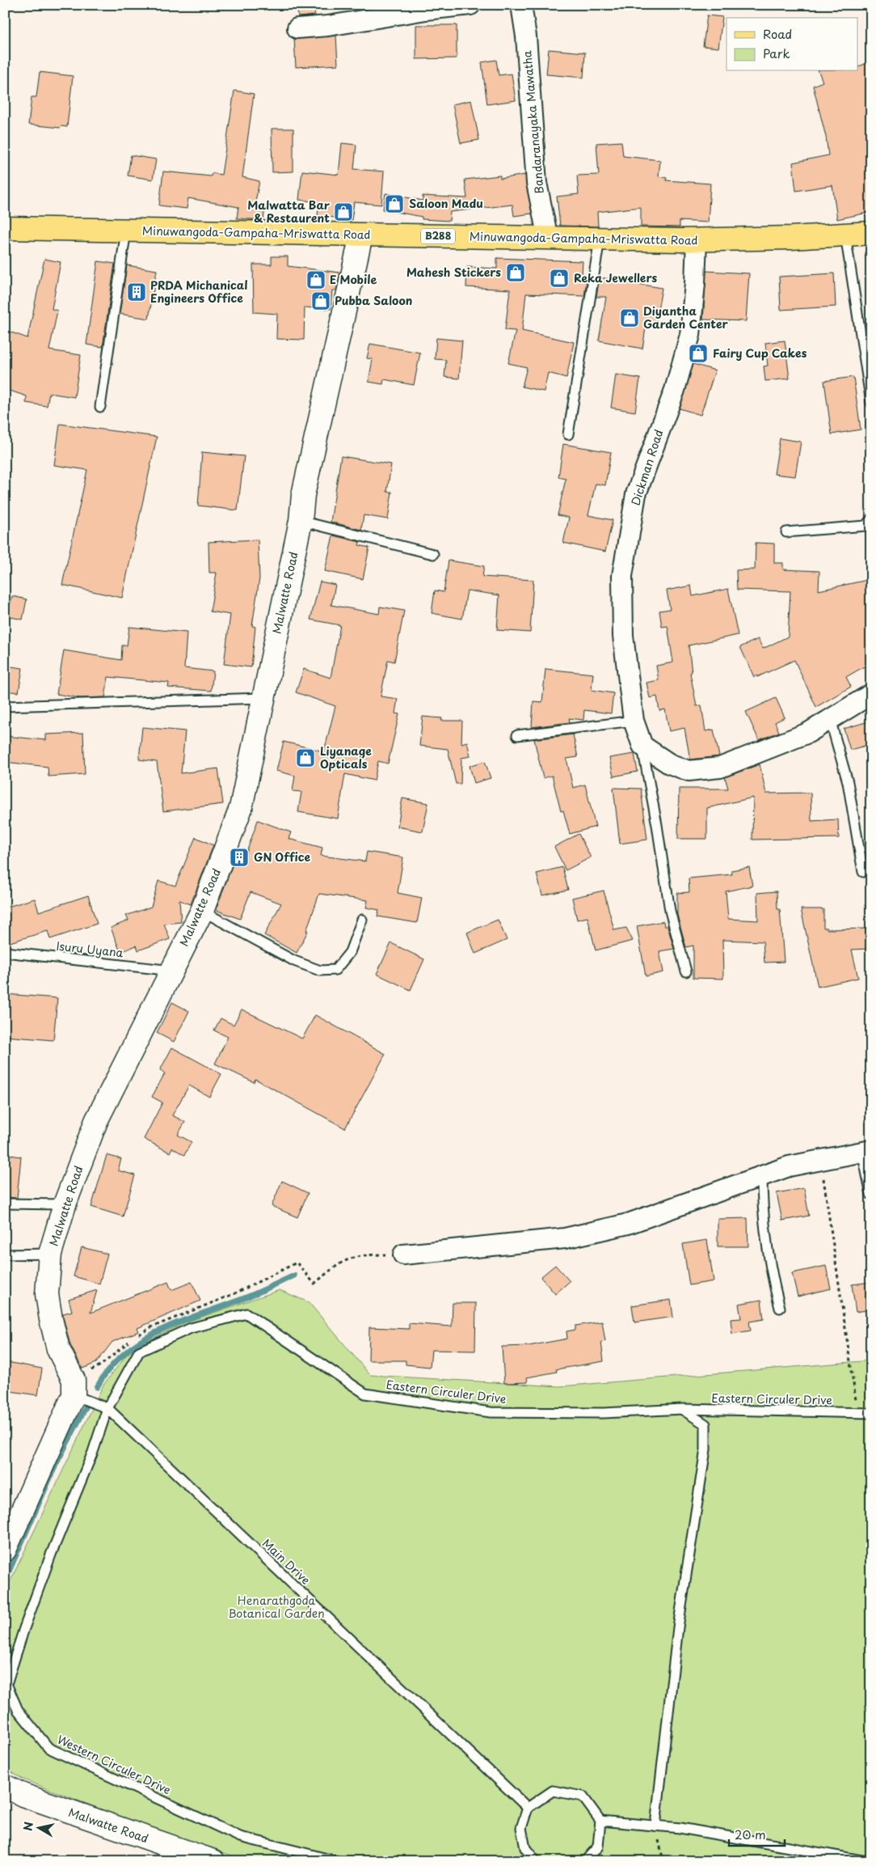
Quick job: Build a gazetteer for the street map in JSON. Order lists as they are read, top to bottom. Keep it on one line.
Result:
{"streets":{"main road":["Minuwangoda-Gampaha-Mriswatta Road","B288"],"street":["Bandaranayaka Mawatha","Dickman Road","Malwatte Road"],"lane":["Isuru Uyana","Eastern Circuler Drive","Main Drive","Western Circuler Drive"]},"crossings":[["Bandaranayaka Mawatha","Minuwangoda-Gampaha-Mriswatta Road"],["Minuwangoda-Gampaha-Mriswatta Road","Dickman Road"],["Minuwangoda-Gampaha-Mriswatta Road","Malwatte Road"],["Malwatte Road","Isuru Uyana"],["Malwatte Road","Main Drive"],["Eastern Circuler Drive","Main Drive"],["Eastern Circuler Drive","Western Circuler Drive"],["Main Drive","Western Circuler Drive"]],"parks":["Henarathgoda Botanical Garden"],"places":{"shop":["Saloon Madu","Malwatta Bar & Restaurent","Mahesh Stickers","Reka Jewellers","E Mobile","Pubba Saloon","Diyantha Garden Center","Fairy Cup Cakes","Liyanage Opticals"],"building":["PRDA Michanical Engineers Office","GN Office"]},"legend":["Road","Park"],"scale_bar":"20 m","north":"left"}
